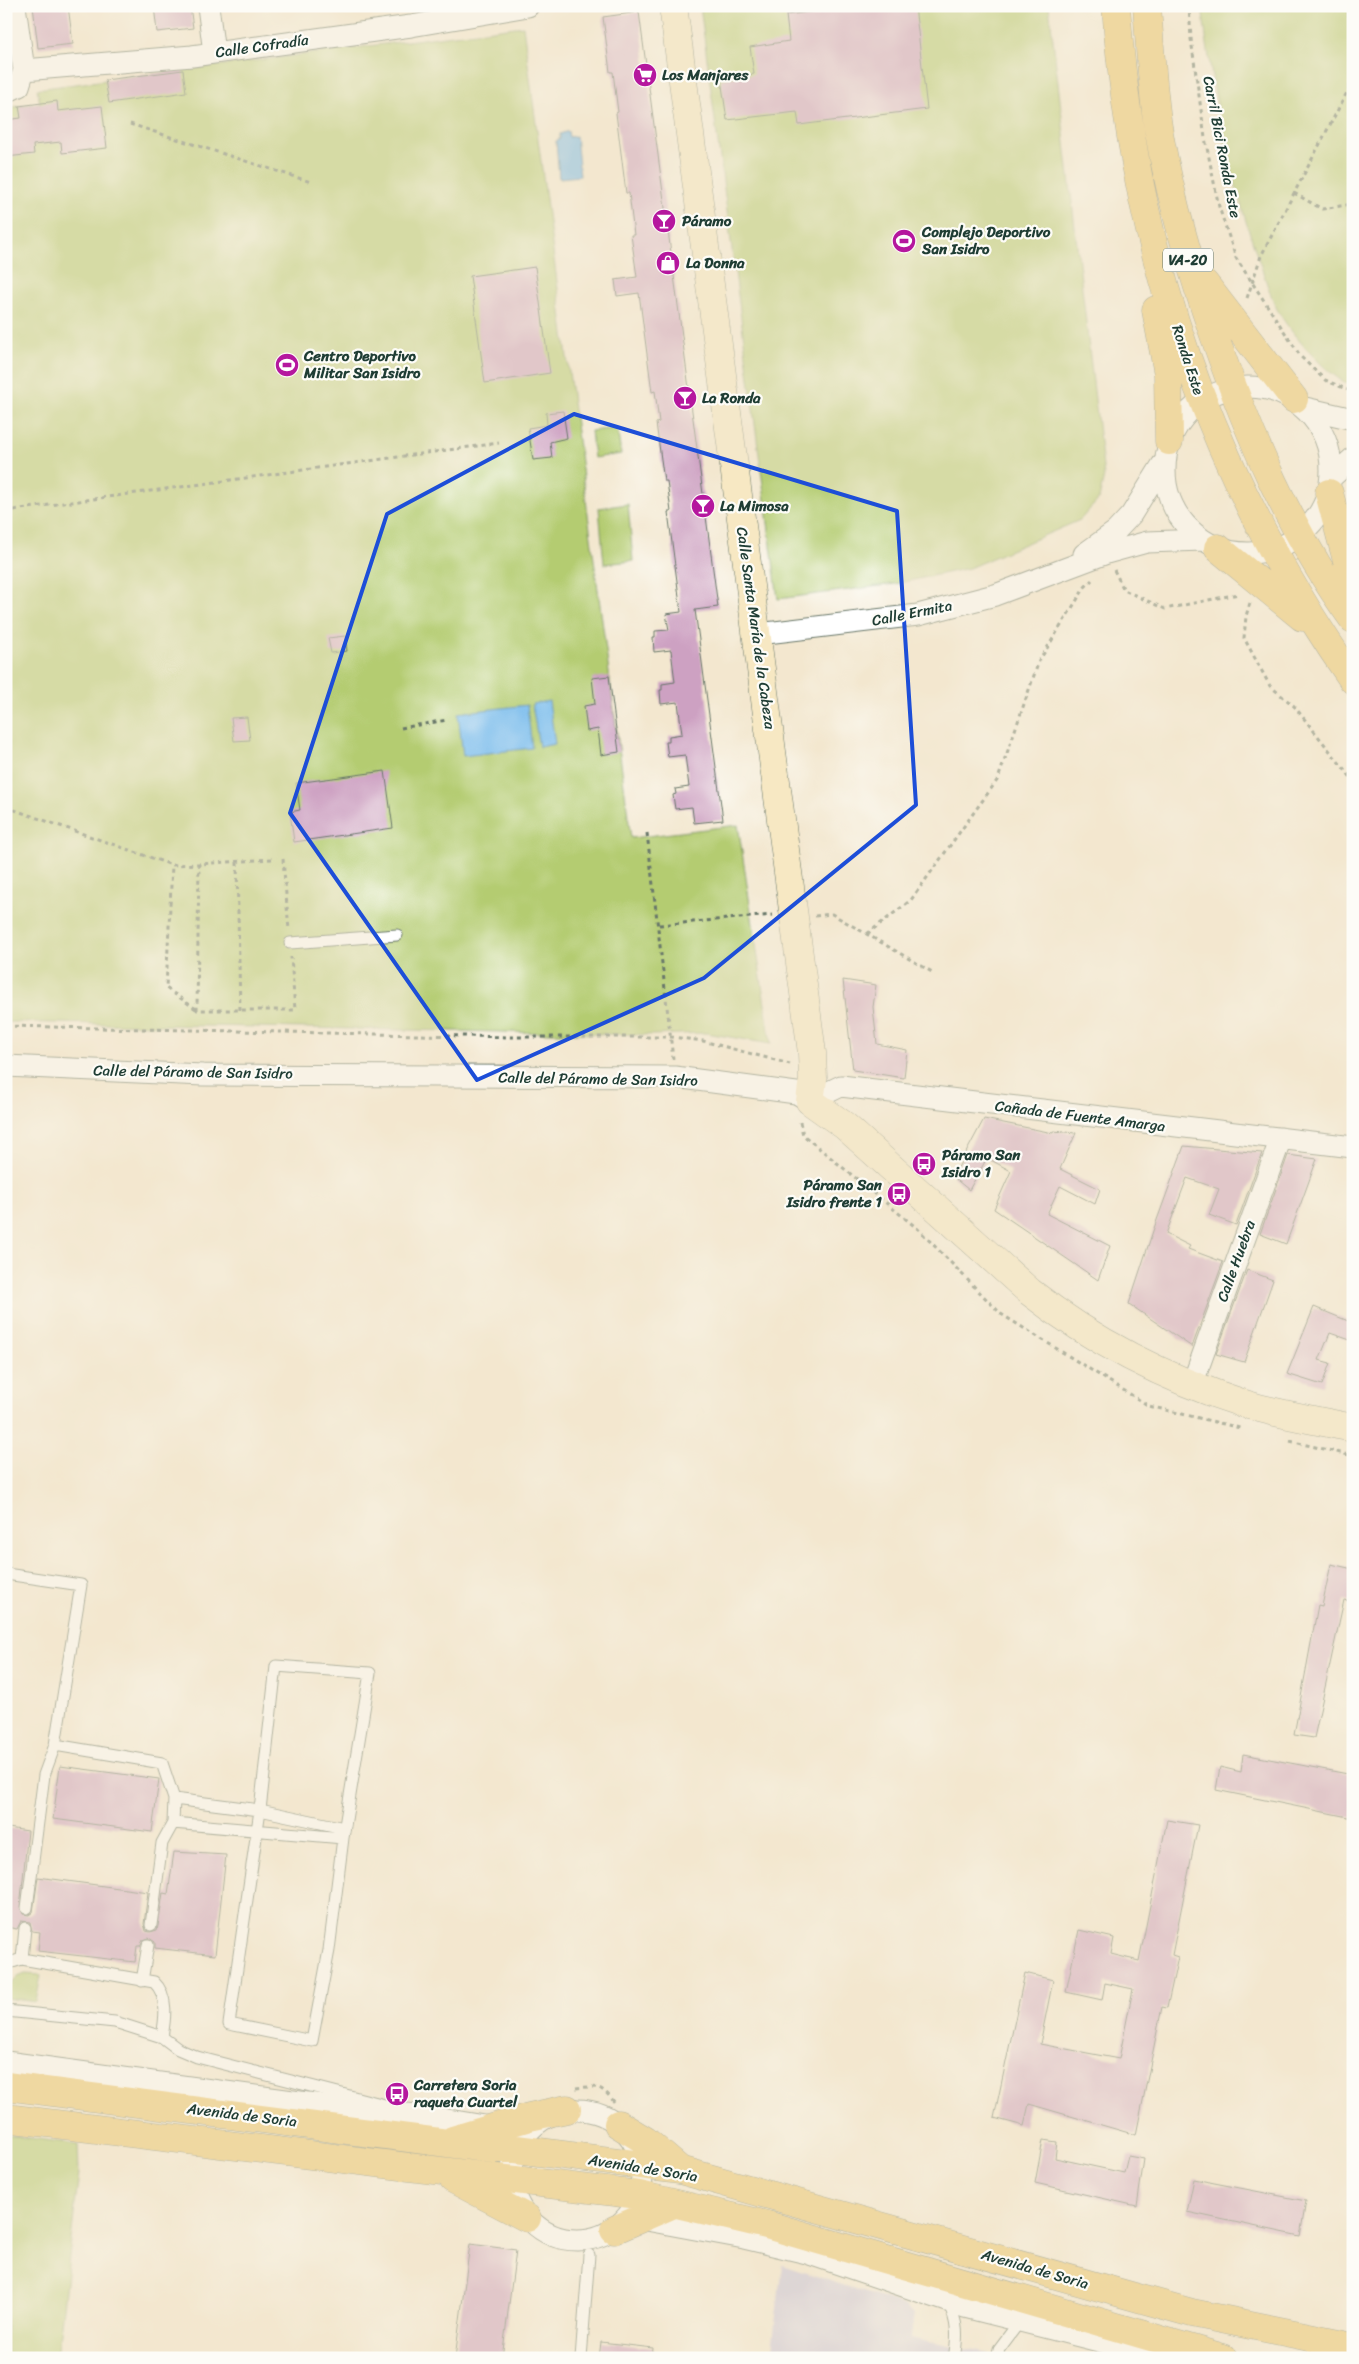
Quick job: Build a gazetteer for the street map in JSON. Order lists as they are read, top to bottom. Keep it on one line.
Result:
{"streets":{"main road":["VA-20","Ronda Este","Avenida de Soria"],"street":["Calle Cofradía","Calle Ermita","Calle Santa María de la Cabeza","Calle del Páramo de San Isidro","Cañada de Fuente Amarga","Calle Huebra"],"path":["Carril Bici Ronda Este"]},"crossings":[["Ronda Este","Calle Ermita"],["Calle Ermita","Calle Santa María de la Cabeza"],["Calle Santa María de la Cabeza","Calle del Páramo de San Isidro"],["Calle Santa María de la Cabeza","Cañada de Fuente Amarga"],["Calle del Páramo de San Isidro","Cañada de Fuente Amarga"],["Calle del Páramo de San Isidro","Calle Huebra"],["Cañada de Fuente Amarga","Calle Huebra"]],"places":{"supermarket":["Los Manjares"],"bar":["Páramo","La Ronda","La Mimosa"],"sports":["Complejo Deportivo San Isidro","Centro Deportivo Militar San Isidro"],"shop":["La Donna"],"bus stop":["Páramo San Isidro 1","Páramo San Isidro frente 1","Carretera Soria raqueta Cuartel"]}}
